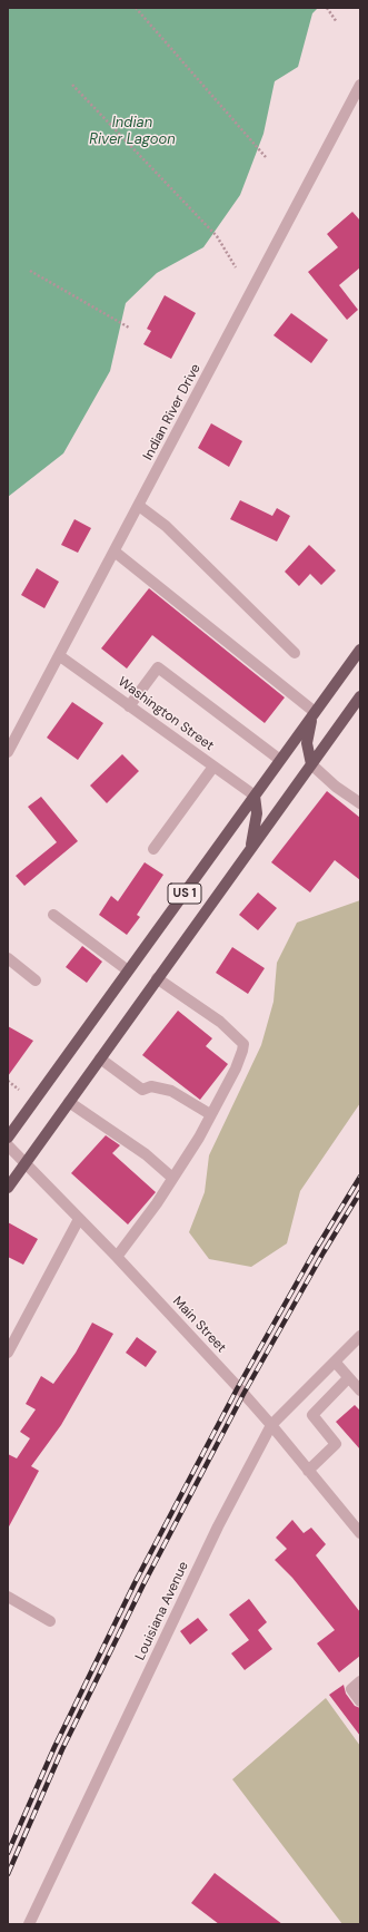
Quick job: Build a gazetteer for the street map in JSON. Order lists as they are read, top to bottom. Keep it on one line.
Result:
{"streets":{"main road":["US 1"],"street":["Indian River Drive","Washington Street","Main Street","Louisiana Avenue"]},"crossings":[["Indian River Drive","Washington Street"],["Washington Street","US 1"],["US 1","Main Street"],["Main Street","Louisiana Avenue"]],"water":["Indian River Lagoon"]}
